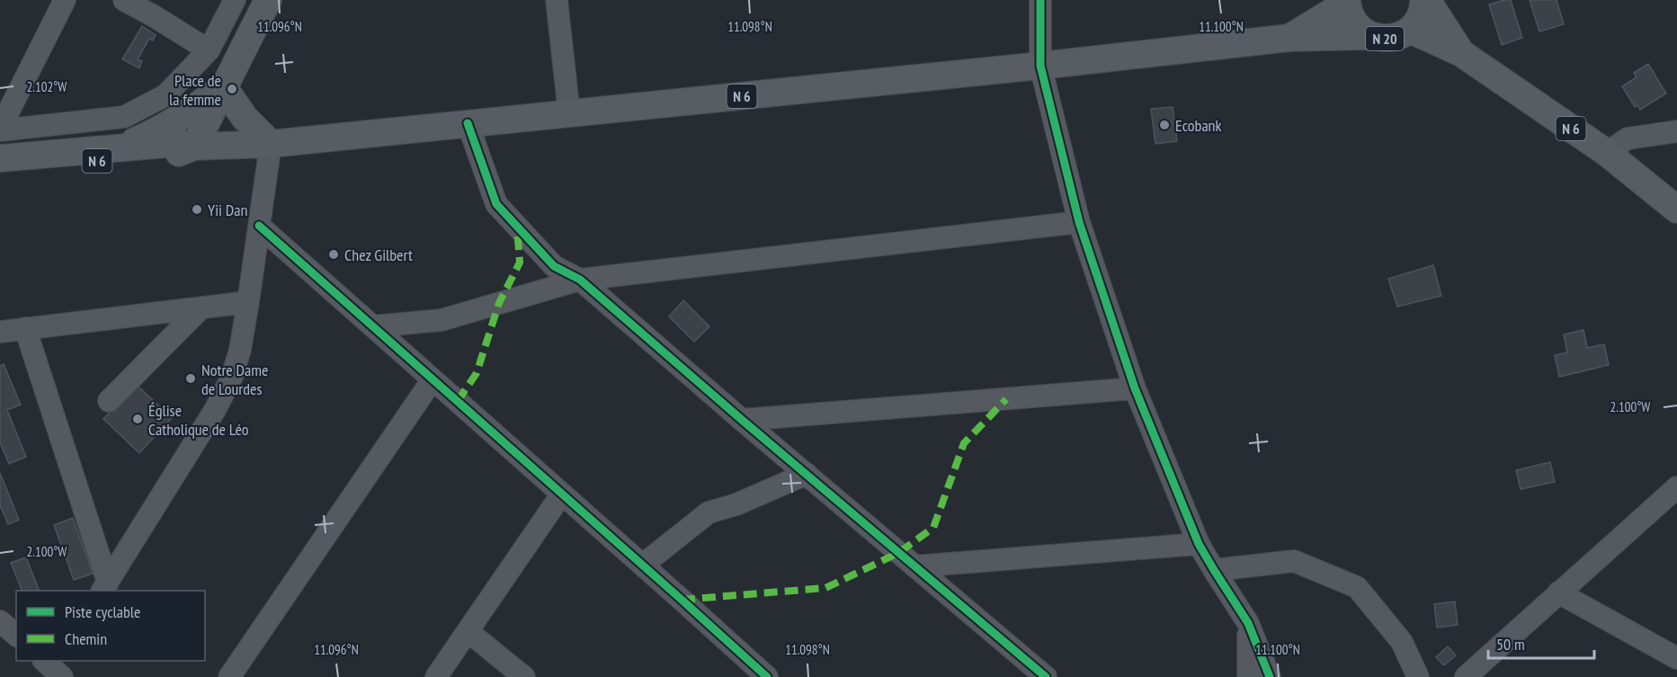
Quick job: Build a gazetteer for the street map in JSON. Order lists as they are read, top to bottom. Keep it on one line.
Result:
{"streets":{"main road":["N 20","N 6"]},"crossings":[["N 20","N 6"]],"places":["Place de la femme","Ecobank","Yii Dan","Chez Gilbert","Notre Dame de Lourdes","Église Catholique de Léo"],"legend":["Piste cyclable","Chemin"],"scale_bar":"50 m","coordinates":["11.096°N","11.098°N","11.100°N","2.102°W","2.100°W"]}
